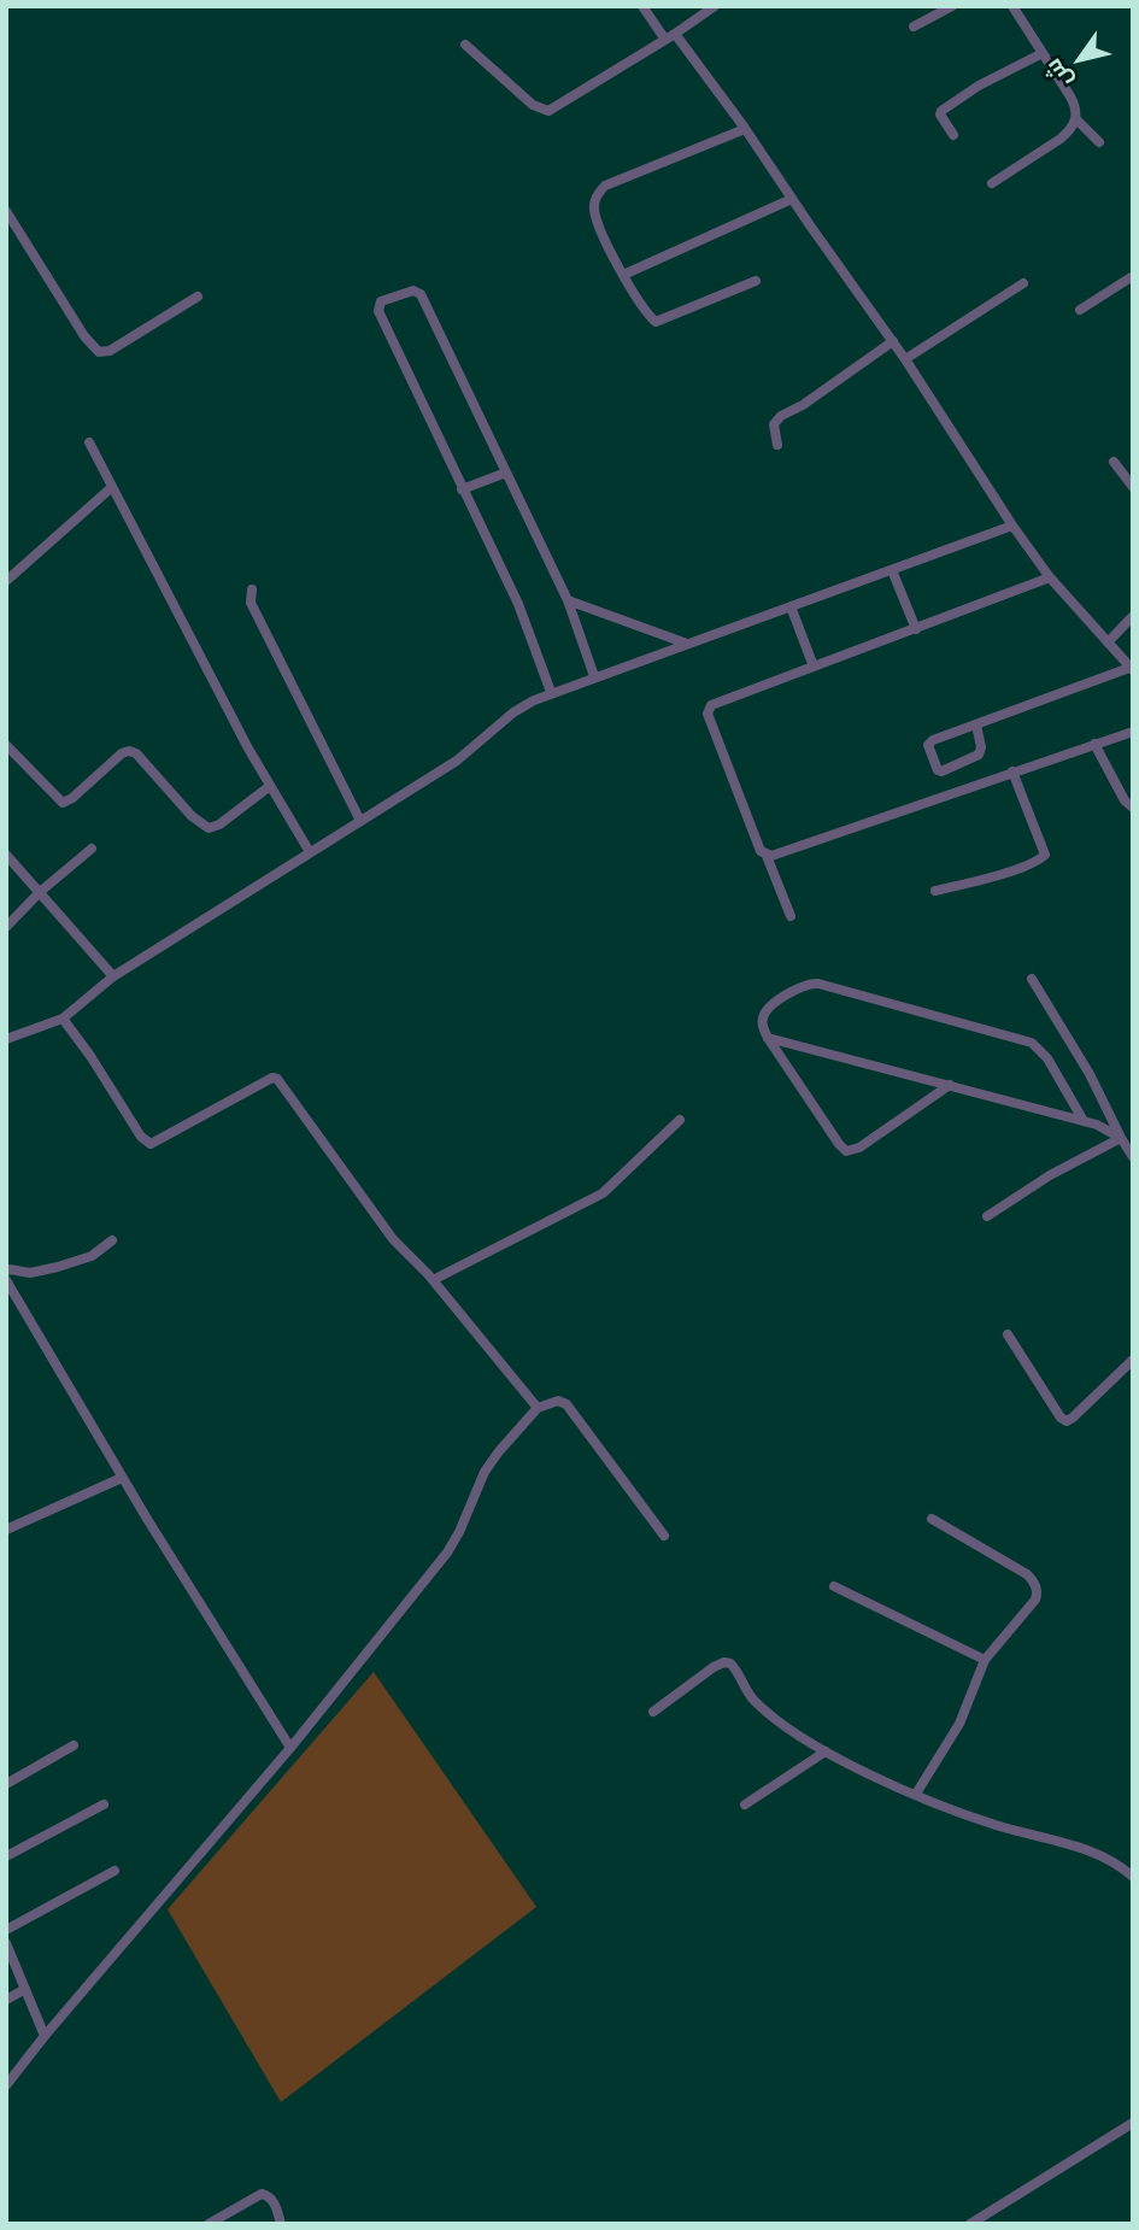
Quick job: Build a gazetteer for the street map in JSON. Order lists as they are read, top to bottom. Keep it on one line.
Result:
{"north":"bottom left"}
